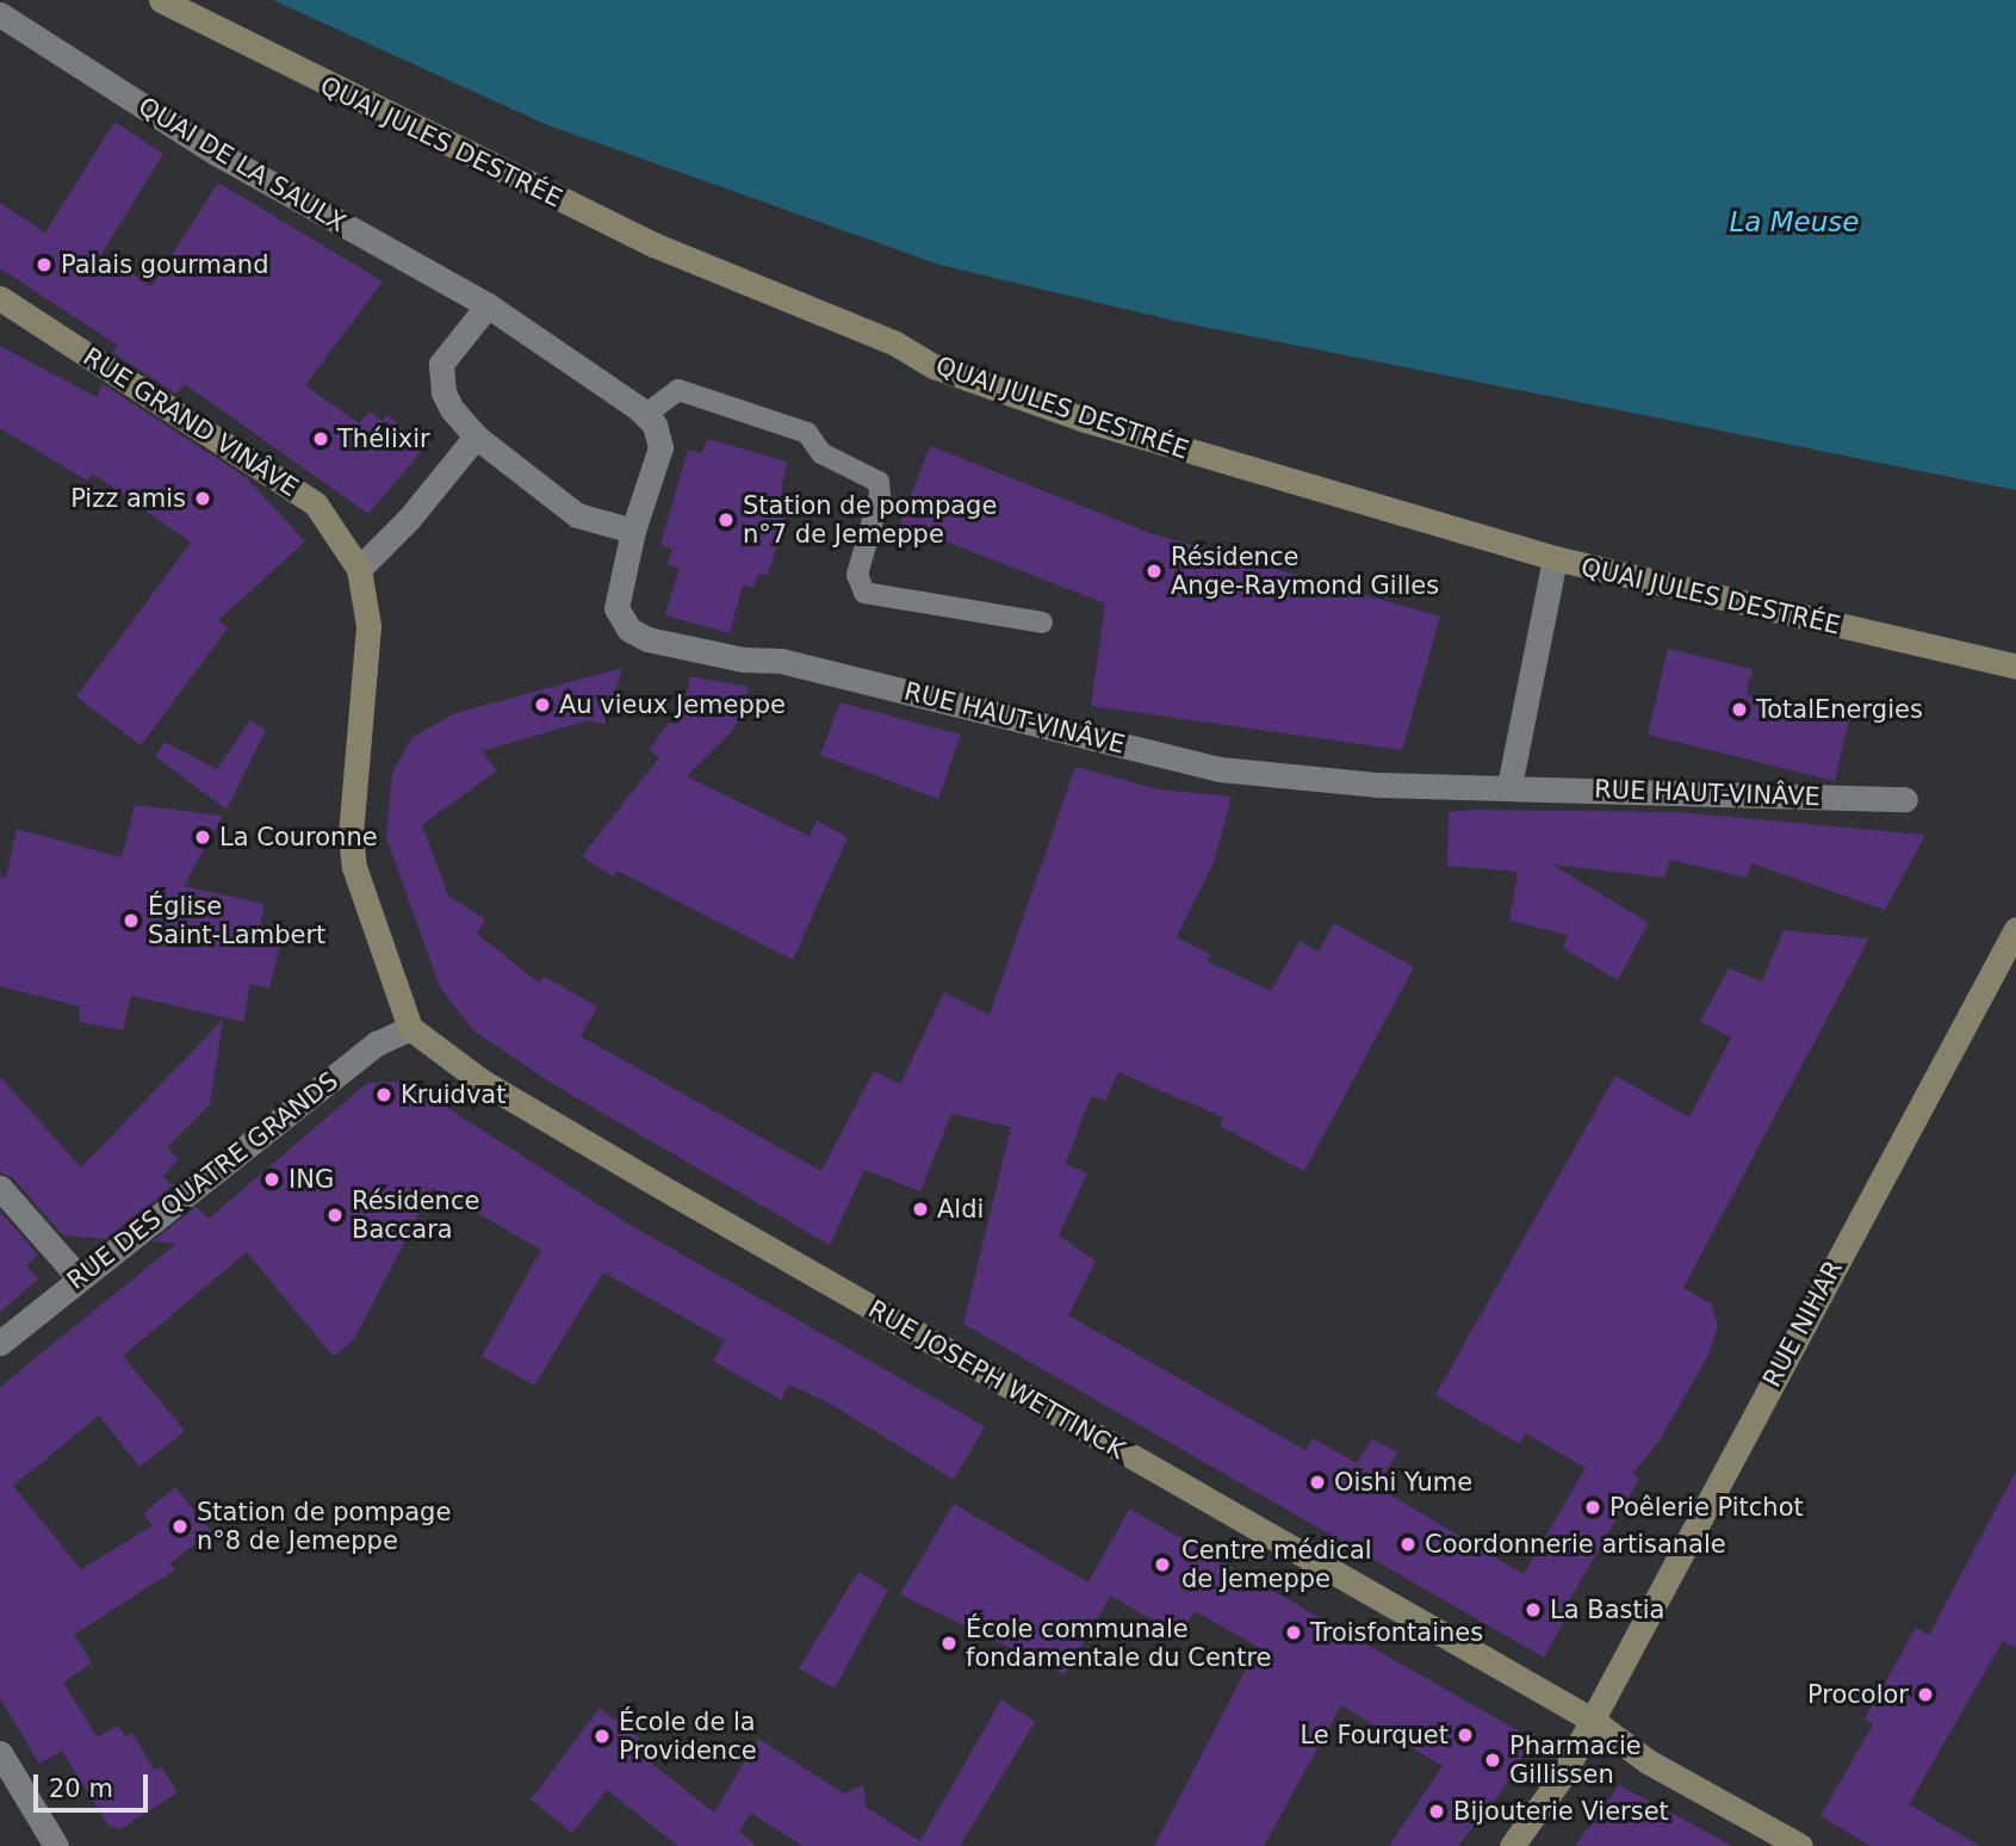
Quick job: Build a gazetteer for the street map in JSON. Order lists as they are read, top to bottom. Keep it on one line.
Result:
{"streets":{"street":["QUAI JULES DESTRÉE","QUAI DE LA SAULX","RUE GRAND VINÂVE","RUE HAUT-VINÂVE","RUE DES QUATRE GRANDS","RUE NIHAR","RUE JOSEPH WETTINCK"]},"crossings":[["RUE DES QUATRE GRANDS","RUE JOSEPH WETTINCK"],["RUE NIHAR","RUE JOSEPH WETTINCK"]],"water":["La Meuse"],"places":["Palais gourmand","Thélixir","Pizz amis","Station de pompage n°7 de Jemeppe","Résidence Ange-Raymond Gilles","Au vieux Jemeppe","TotalEnergies","La Couronne","Église Saint-Lambert","Kruidvat","ING","Aldi","Résidence Baccara","Oishi Yume","Poêlerie Pitchot","Station de pompage n°8 de Jemeppe","Coordonnerie artisanale","Centre médical de Jemeppe","La Bastia","Troisfontaines","École communale fondamentale du Centre","Procolor","Le Fourquet","École de la Providence","Pharmacie Gillissen","Bijouterie Vierset"],"scale_bar":"20 m"}
